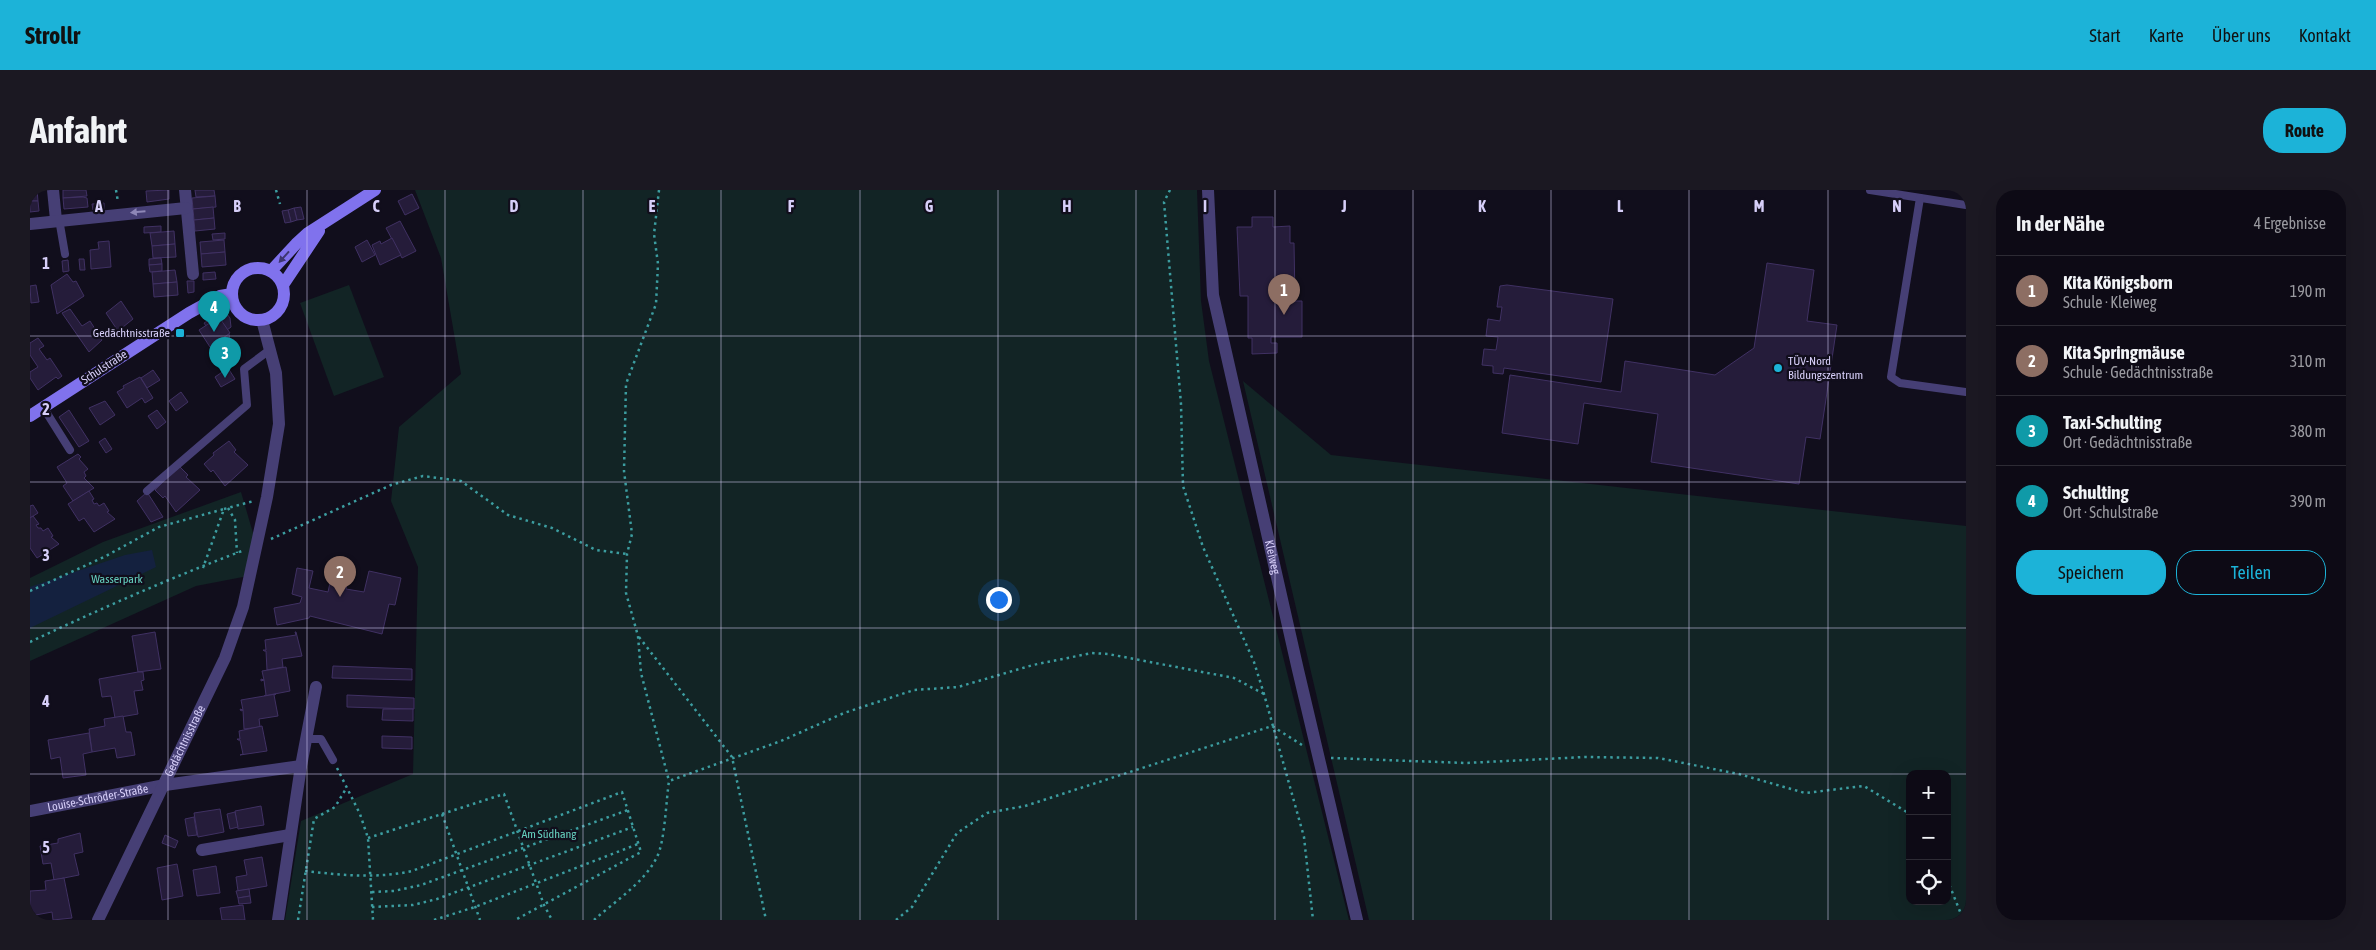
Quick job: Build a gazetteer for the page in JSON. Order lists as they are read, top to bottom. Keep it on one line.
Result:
{"streets":{"main road":["Schulstraße"],"street":["Kleiweg","Gedächtnisstraße","Louise-Schröder-Straße"]},"crossings":[["Schulstraße","Gedächtnisstraße"],["Gedächtnisstraße","Louise-Schröder-Straße"]],"parks":["Wasserpark","Am Südhang"],"places":{"transit":["Gedächtnisstraße"],"other":["TÜV-Nord Bildungszentrum"]},"page":{"header":"Strollr","nav":["Start","Karte","Über uns","Kontakt"],"buttons":["Route",["Speichern","Teilen"]],"title":"Anfahrt","heading":["In der Nähe","4 Ergebnisse"],"list":[{"mark":"1","name":"Kita Königsborn","note":"Schule · Kleiweg","value":"190 m"},{"mark":"2","name":"Kita Springmäuse","note":"Schule · Gedächtnisstraße","value":"310 m"},{"mark":"3","name":"Taxi-Schulting","note":"Ort · Gedächtnisstraße","value":"380 m"},{"mark":"4","name":"Schulting","note":"Ort · Schulstraße","value":"390 m"}],"pins":["1","4","3","2"],"map_buttons":["+","−"]},"grid":{"columns":["A","B","C","D","E","F","G","H","I","J","K","L","M","N"],"rows":["1","2","3","4","5"]}}
